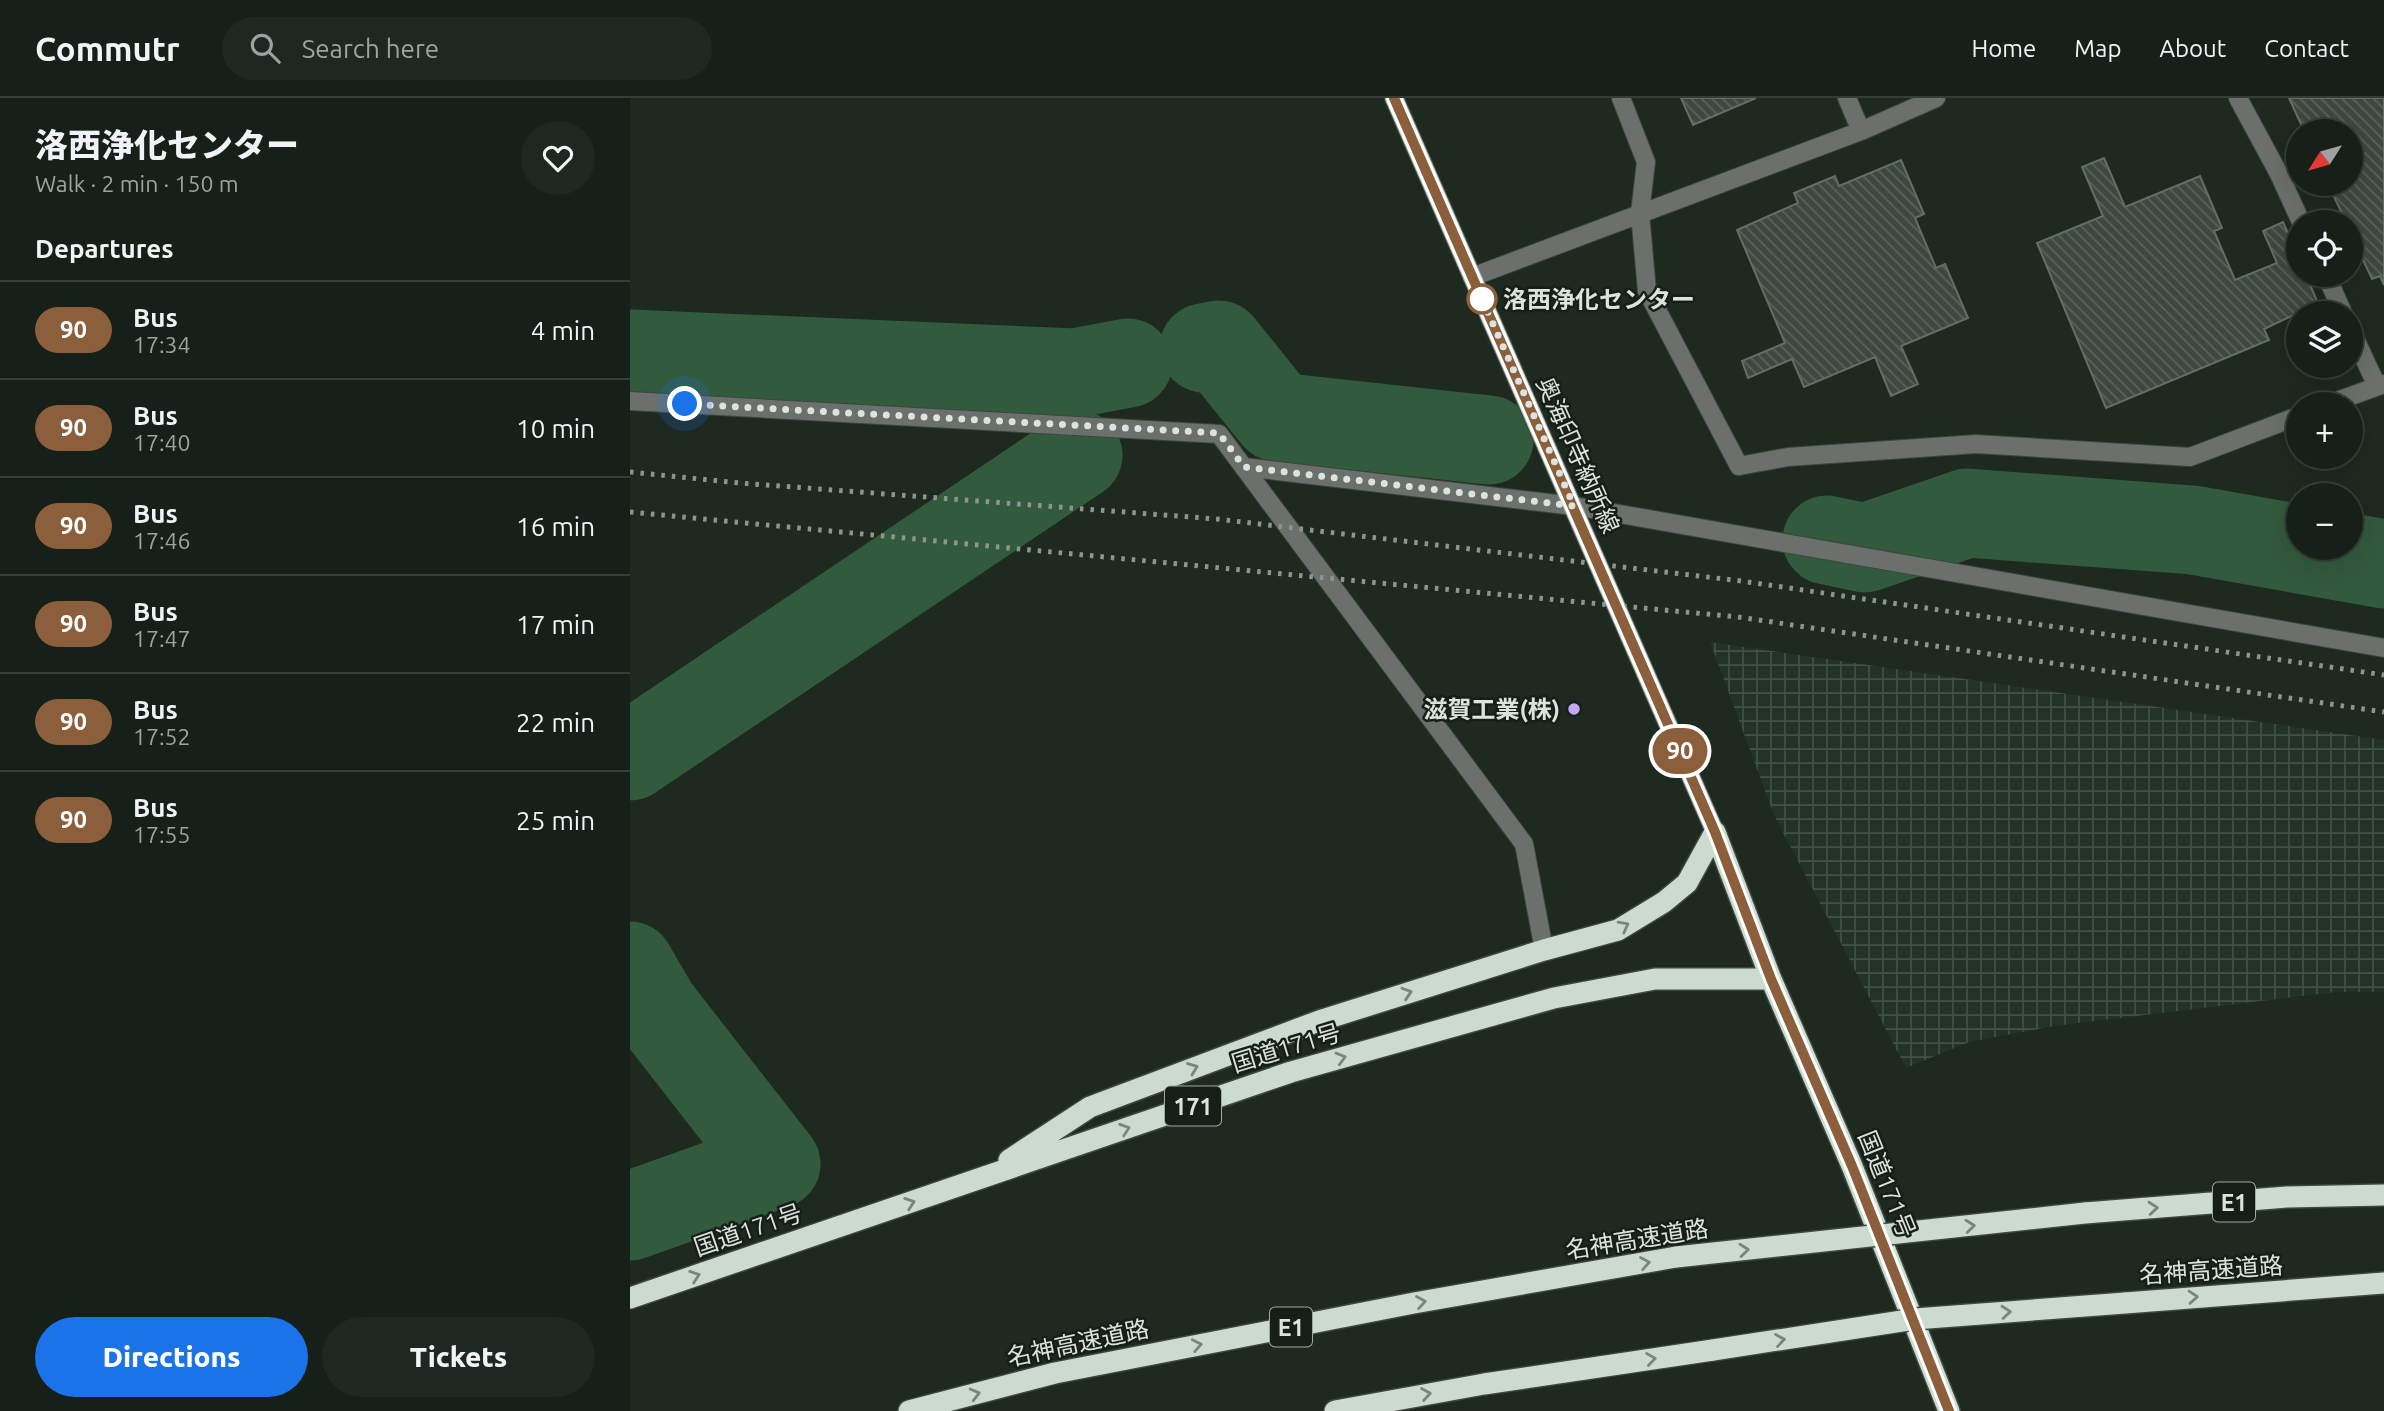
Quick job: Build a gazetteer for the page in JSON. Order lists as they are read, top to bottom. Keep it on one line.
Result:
{"streets":{"highway":["国道171号","171","E1","名神高速道路"],"main road":["奥海印寺納所線"]},"crossings":[["奥海印寺納所線","国道171号"]],"one_way":["名神高速道路"],"places":["洛西浄化センター","滋賀工業(株)"],"lines":["bus line 90"],"north":"bottom left","page":{"header":"Commutr","search":"Search here","nav":["Home","Map","About","Contact"],"heading":[["洛西浄化センター","Walk · 2 min · 150 m"],"Departures"],"on_map":"90","map_buttons":["+","−"],"list":[{"mark":"90","name":"Bus","note":"17:34","value":"4 min"},{"mark":"90","name":"Bus","note":"17:40","value":"10 min"},{"mark":"90","name":"Bus","note":"17:46","value":"16 min"},{"mark":"90","name":"Bus","note":"17:47","value":"17 min"},{"mark":"90","name":"Bus","note":"17:52","value":"22 min"},{"mark":"90","name":"Bus","note":"17:55","value":"25 min"}],"buttons":["Directions","Tickets"]}}
